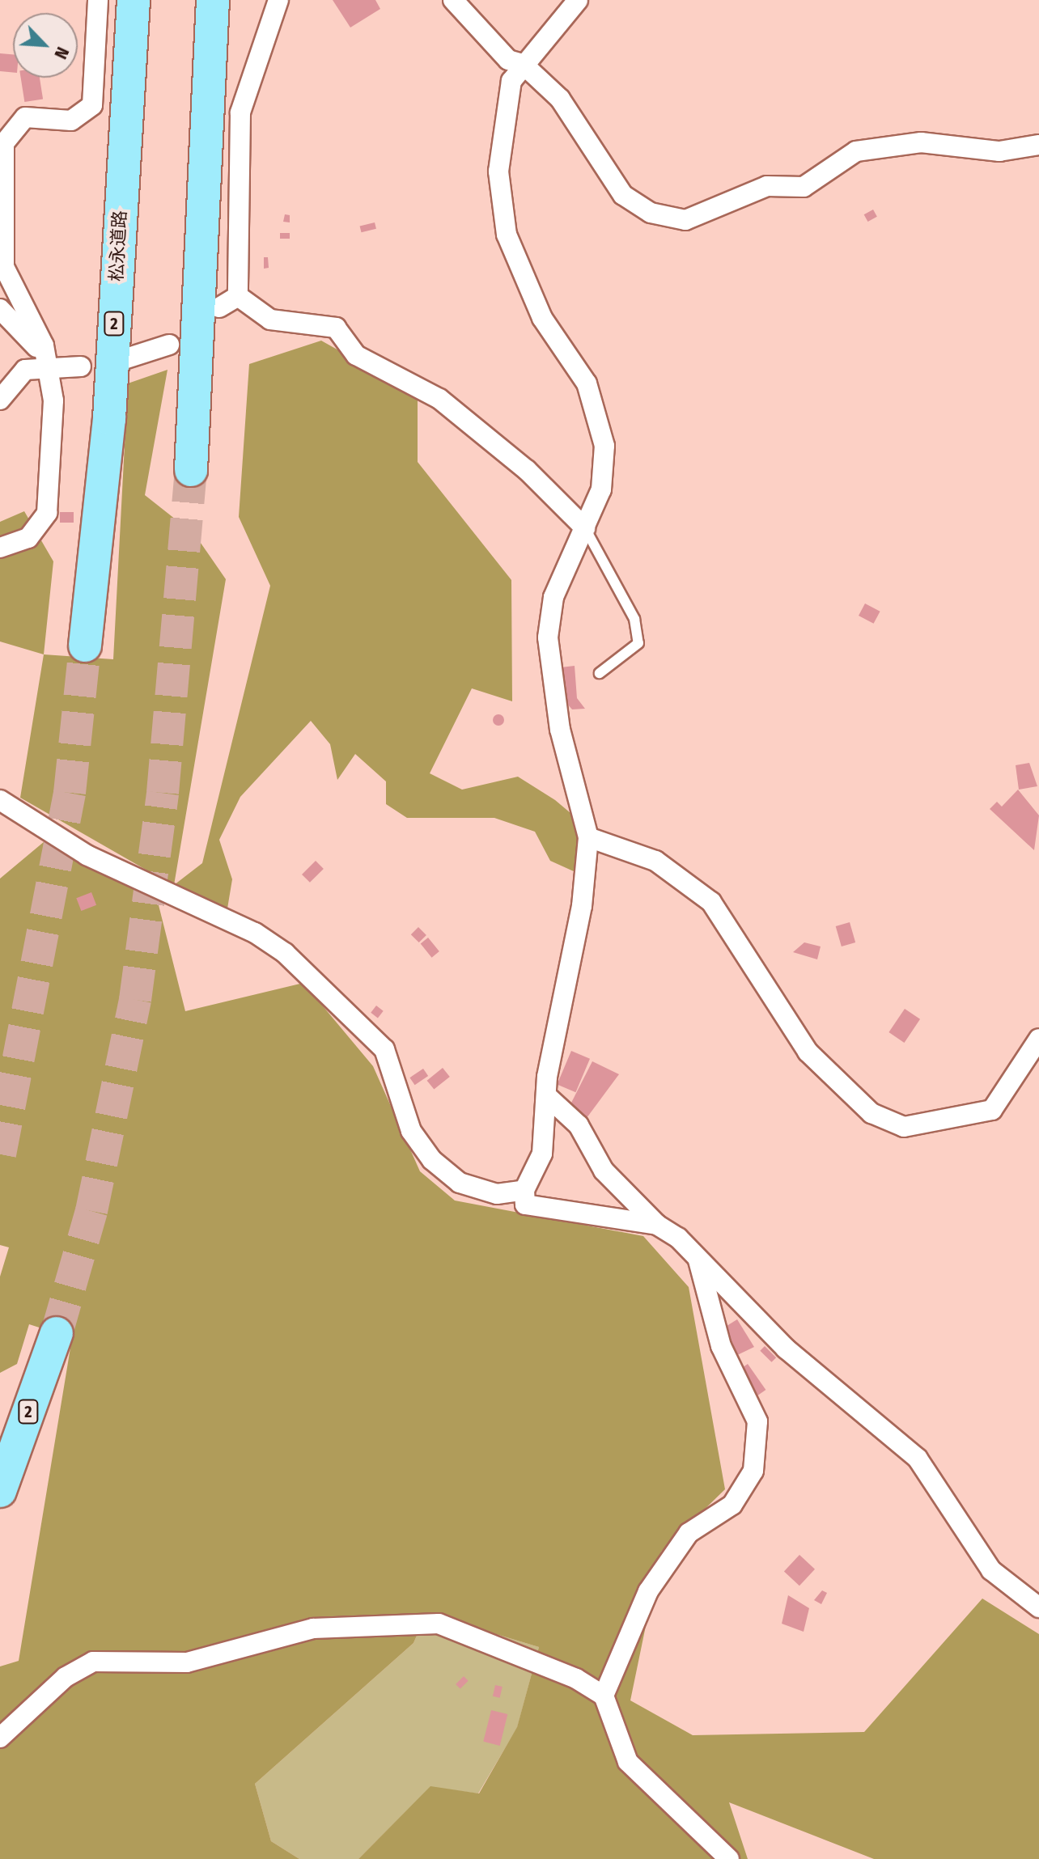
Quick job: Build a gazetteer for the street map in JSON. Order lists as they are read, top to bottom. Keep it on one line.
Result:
{"streets":{"highway":["松永道路","2"]},"north":"bottom right"}
